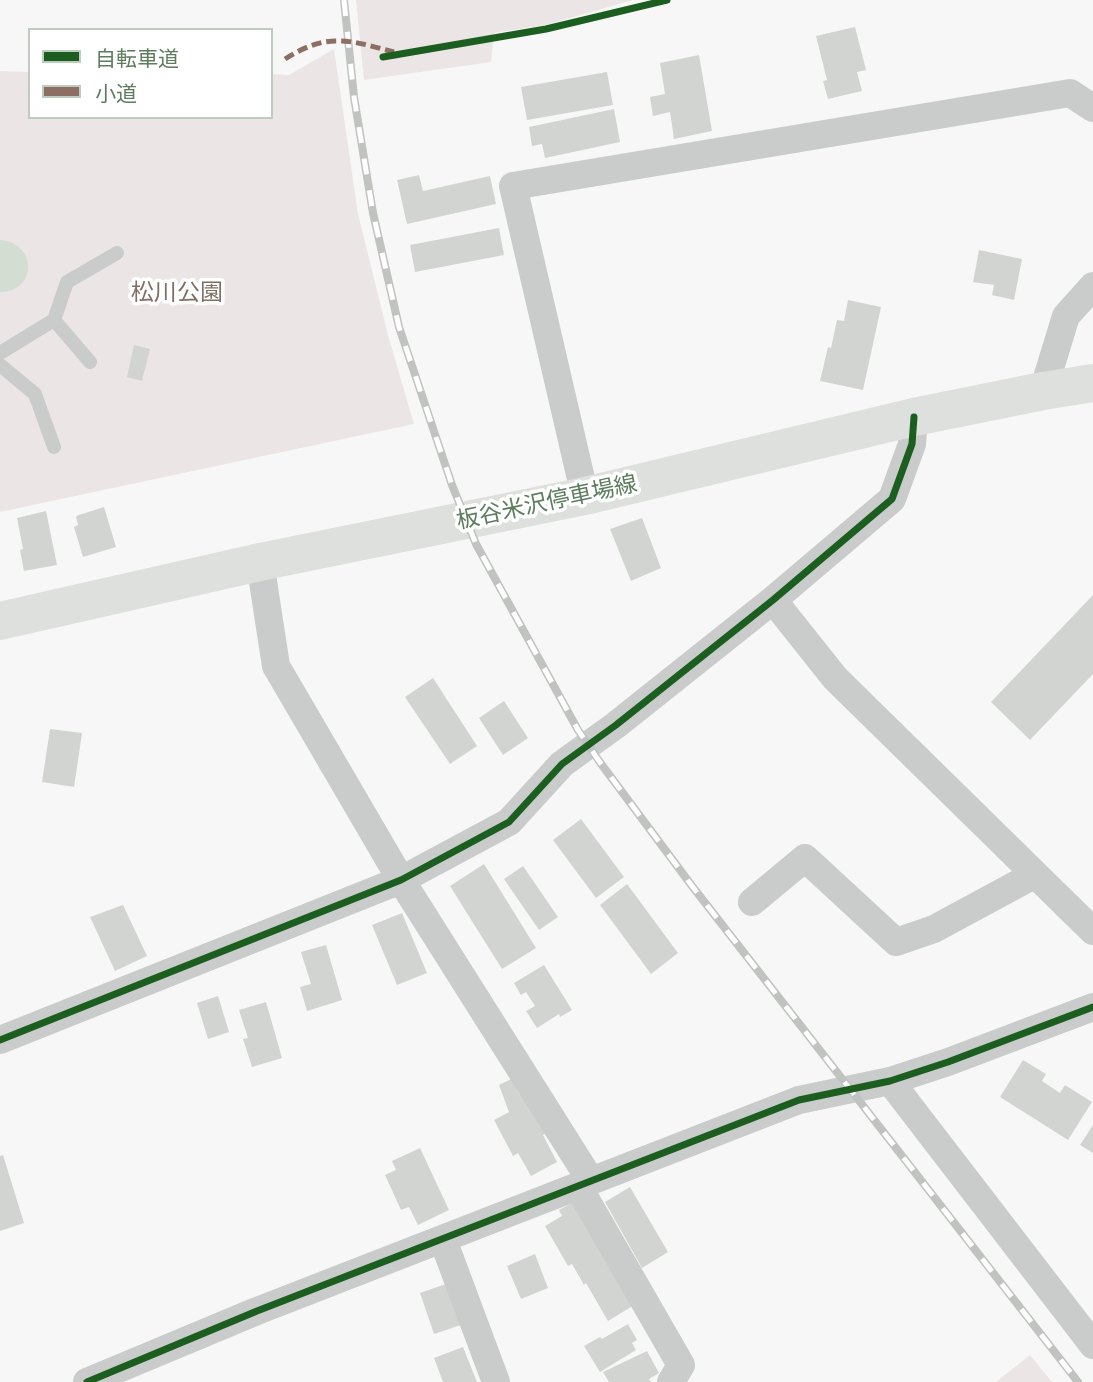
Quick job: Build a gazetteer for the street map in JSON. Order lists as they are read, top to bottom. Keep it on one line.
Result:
{"streets":{"main road":["板谷米沢停車場線"]},"parks":["松川公園"],"legend":["自転車道","小道"]}
